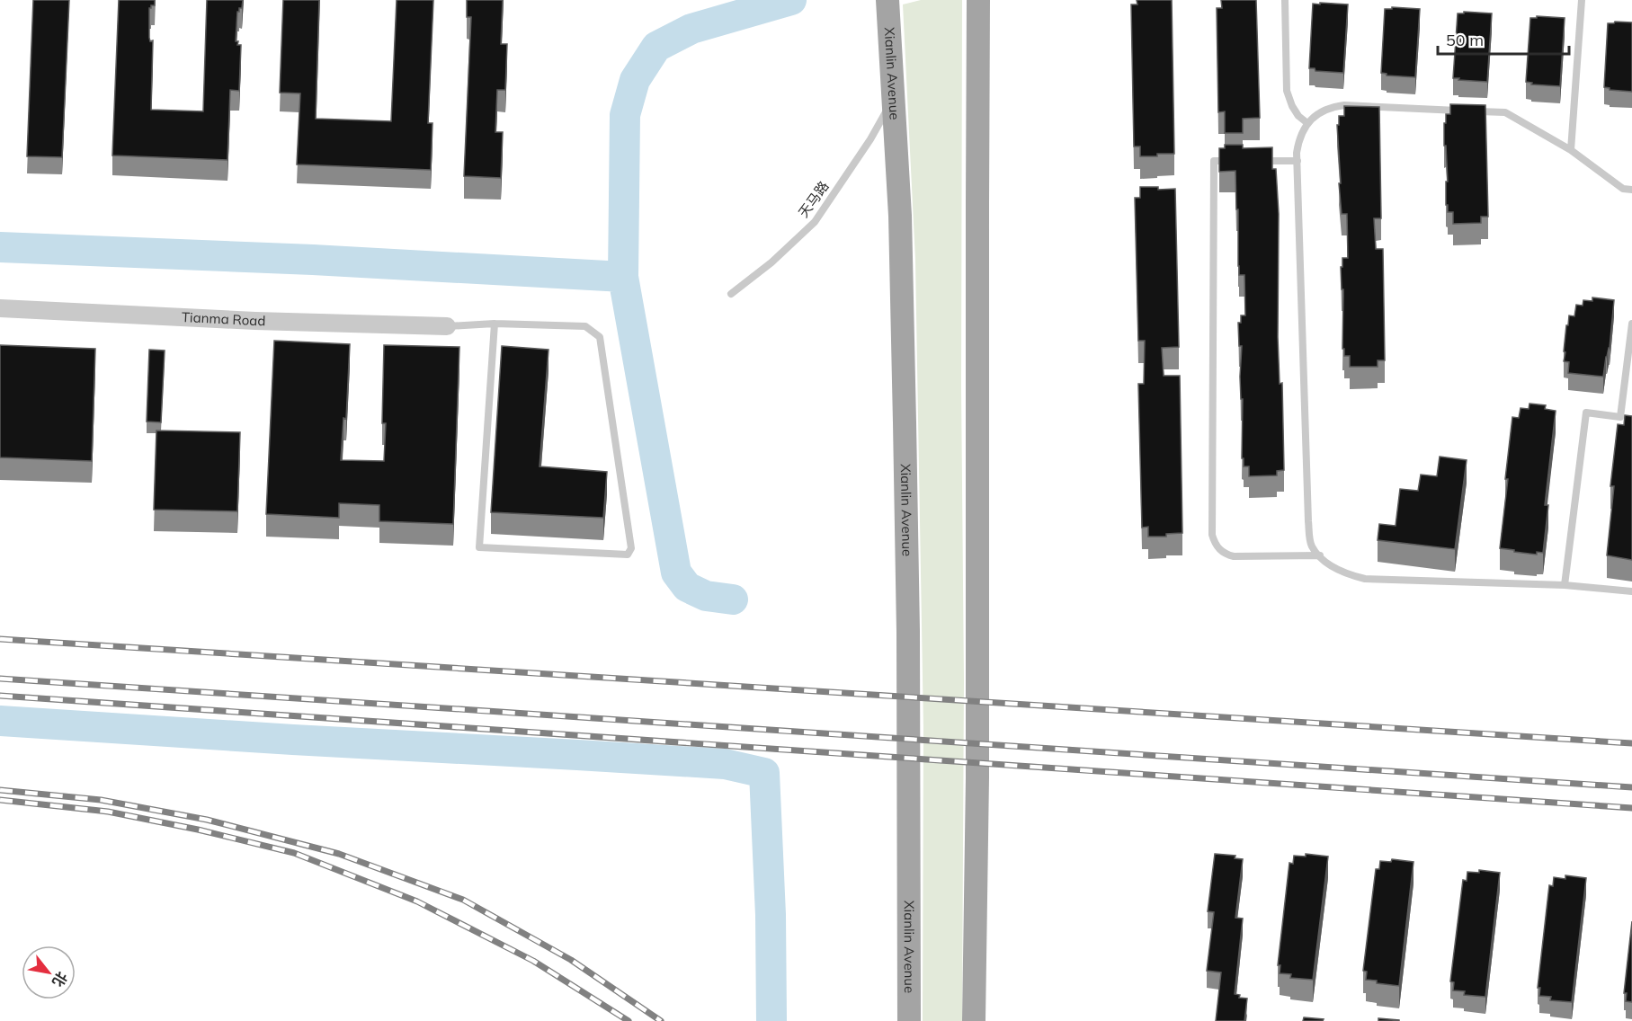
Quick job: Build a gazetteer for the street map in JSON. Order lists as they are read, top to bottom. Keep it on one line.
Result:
{"streets":{"main road":["Xianlin Avenue"],"street":["Tianma Road"],"lane":["天马路"]},"crossings":[["Xianlin Avenue","天马路"]],"scale_bar":"50 m","north":"bottom right"}
